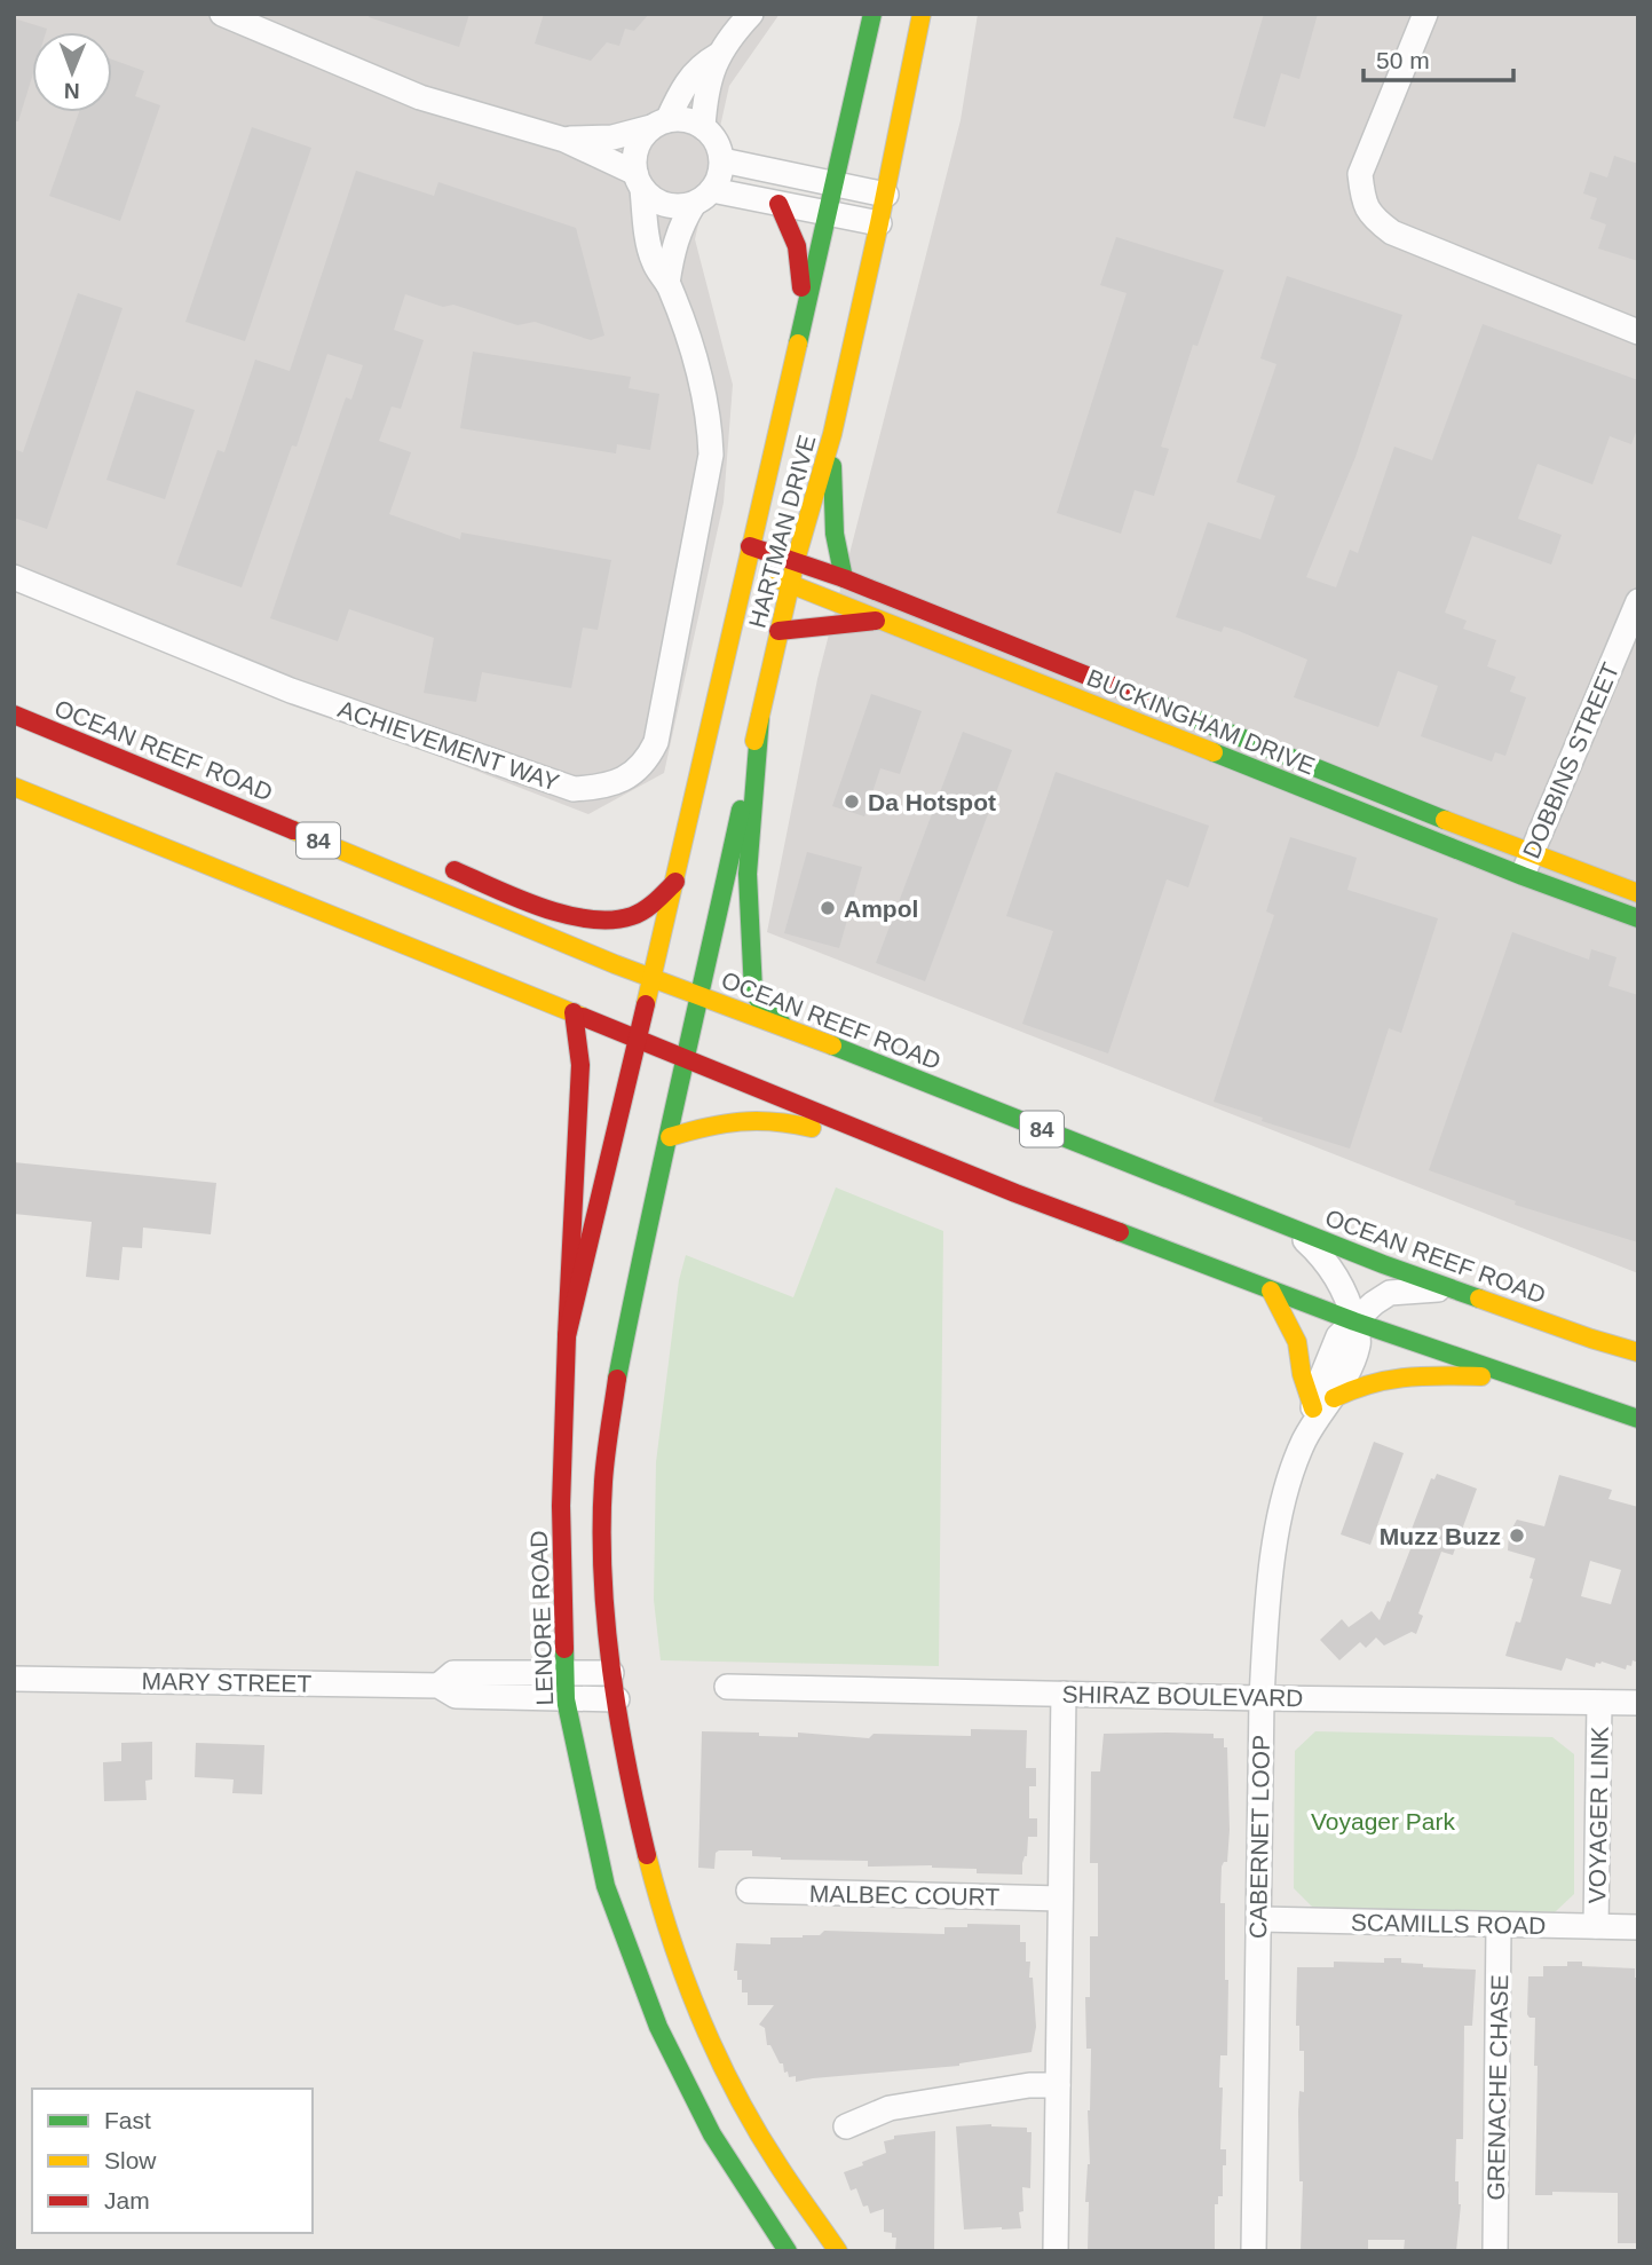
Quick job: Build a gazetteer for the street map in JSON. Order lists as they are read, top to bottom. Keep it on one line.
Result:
{"streets":{"main road":["HARTMAN DRIVE","BUCKINGHAM DRIVE","OCEAN REEF ROAD","84","LENORE ROAD"],"street":["ACHIEVEMENT WAY","DOBBINS STREET","MARY STREET","SHIRAZ BOULEVARD","VOYAGER LINK","CABERNET LOOP","MALBEC COURT","SCAMILLS ROAD","GRENACHE CHASE"]},"crossings":[["HARTMAN DRIVE","BUCKINGHAM DRIVE"],["HARTMAN DRIVE","OCEAN REEF ROAD"],["HARTMAN DRIVE","LENORE ROAD"],["BUCKINGHAM DRIVE","DOBBINS STREET"],["OCEAN REEF ROAD","CABERNET LOOP"],["LENORE ROAD","MARY STREET"],["SHIRAZ BOULEVARD","VOYAGER LINK"],["SHIRAZ BOULEVARD","CABERNET LOOP"],["VOYAGER LINK","SCAMILLS ROAD"],["CABERNET LOOP","SCAMILLS ROAD"],["SCAMILLS ROAD","GRENACHE CHASE"]],"parks":["Voyager Park"],"places":["Da Hotspot","Ampol","Muzz Buzz"],"legend":["Fast","Slow","Jam"],"scale_bar":"50 m","north":"bottom"}
